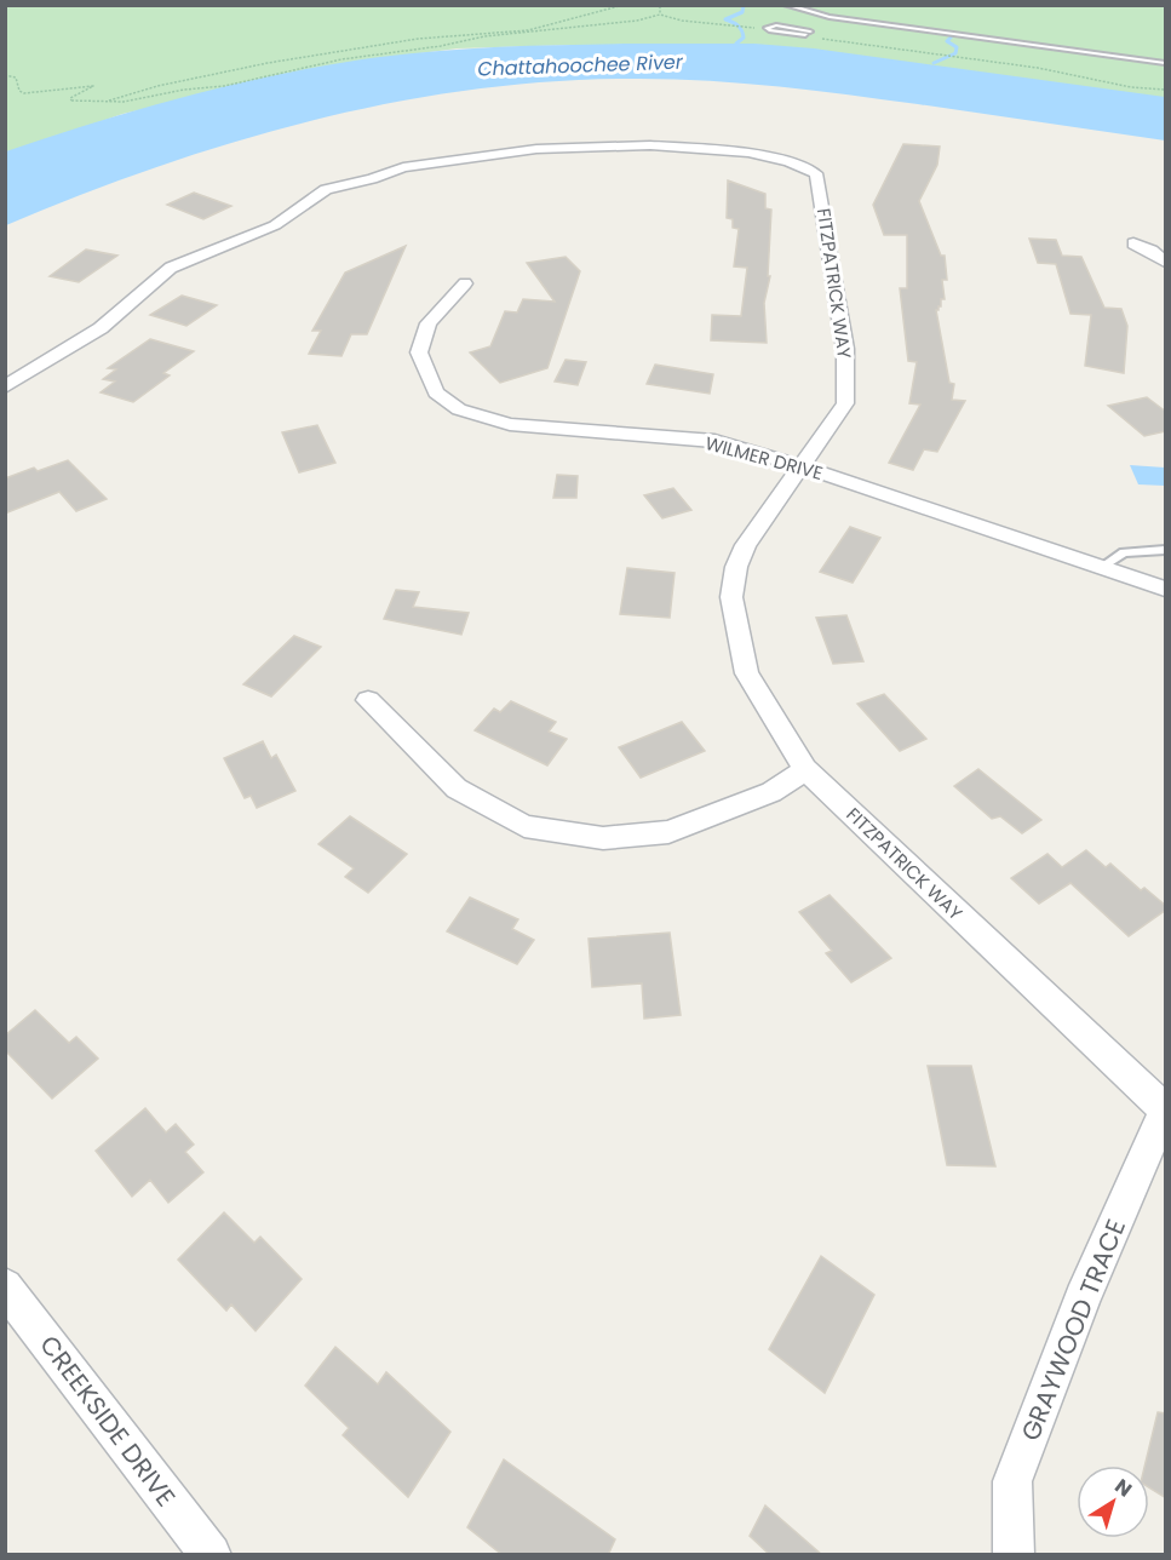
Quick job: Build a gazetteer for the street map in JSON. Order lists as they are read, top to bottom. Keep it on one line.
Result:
{"streets":{"street":["FITZPATRICK WAY","WILMER DRIVE","GRAYWOOD TRACE","CREEKSIDE DRIVE"]},"crossings":[["FITZPATRICK WAY","WILMER DRIVE"],["FITZPATRICK WAY","GRAYWOOD TRACE"]],"water":["Chattahoochee River"],"north":"top right"}
